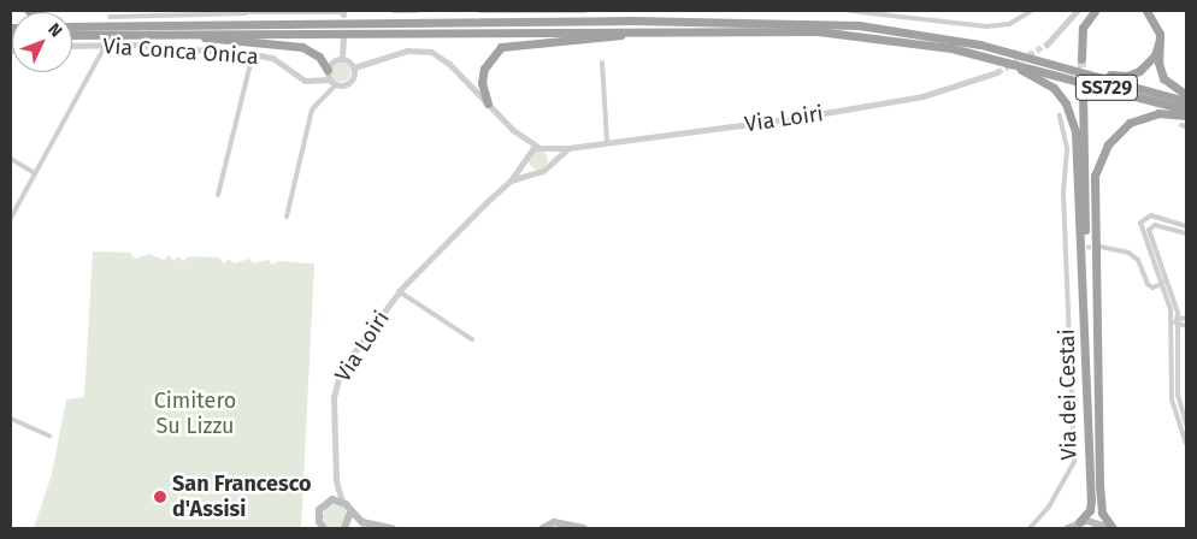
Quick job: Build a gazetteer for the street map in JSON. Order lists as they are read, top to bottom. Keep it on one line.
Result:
{"streets":{"highway":["SS729"],"street":["Via Conca Onica","Via Loiri","Via dei Cestai"]},"crossings":[["SS729","Via Loiri"]],"parks":["Cimitero Su Lizzu"],"places":["San Francesco d'Assisi"],"north":"top right"}
